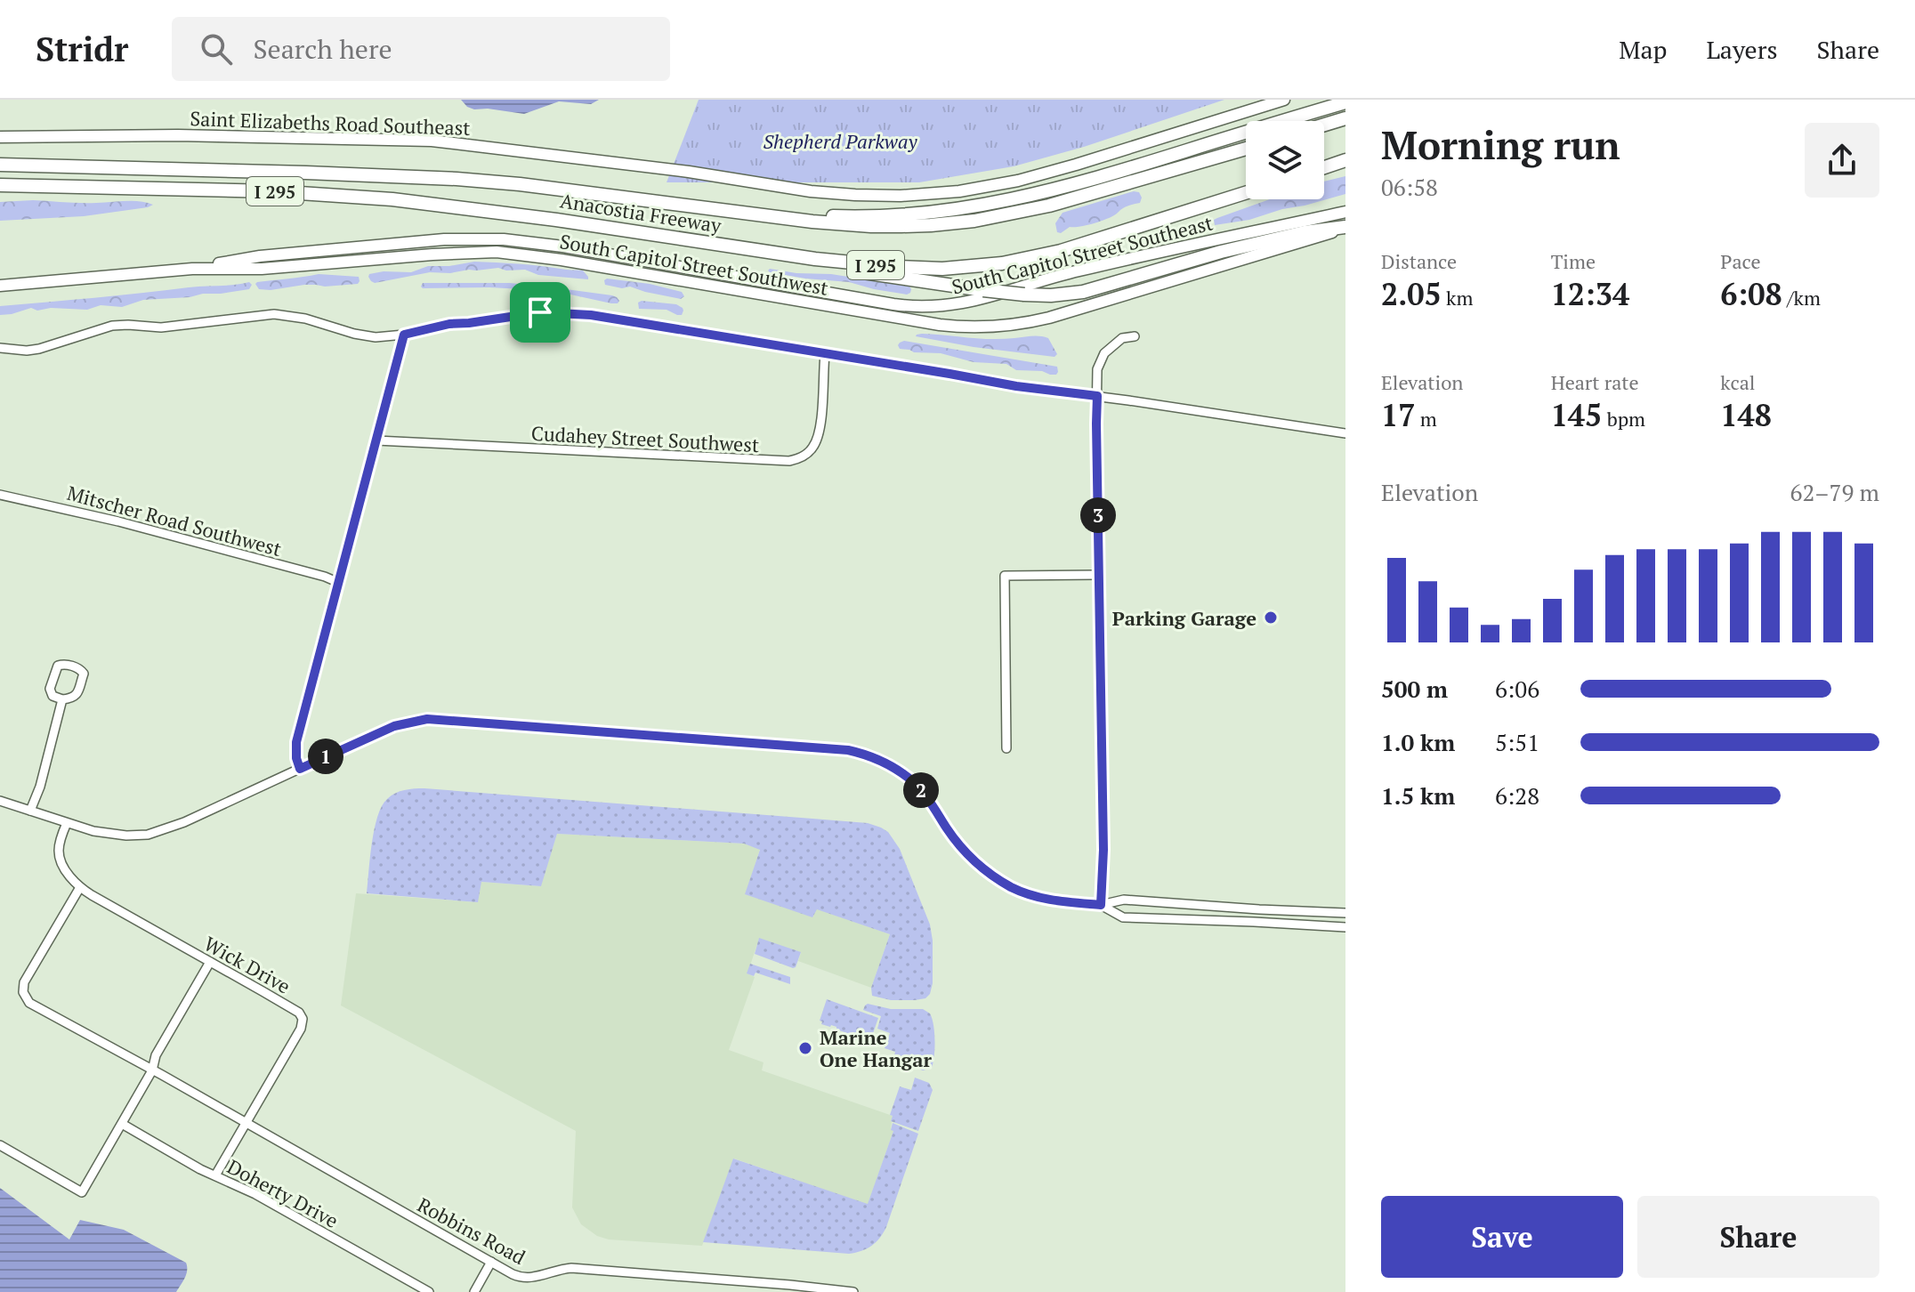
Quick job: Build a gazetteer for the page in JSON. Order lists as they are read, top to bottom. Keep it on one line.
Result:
{"streets":{"highway":["I 295","Anacostia Freeway"],"main road":["Saint Elizabeths Road Southeast","South Capitol Street Southeast","South Capitol Street Southwest"],"street":["Cudahey Street Southwest","Mitscher Road Southwest","Wick Drive","Doherty Drive","Robbins Road"]},"crossings":[["South Capitol Street Southeast","South Capitol Street Southwest"],["Wick Drive","Doherty Drive"],["Wick Drive","Robbins Road"]],"parks":["Shepherd Parkway"],"places":["Parking Garage","Marine One Hangar"],"page":{"header":"Stridr","search":"Search here","nav":["Map","Layers","Share"],"heading":["Morning run","06:58"],"stats":[["Distance","2.05 km"],["Time","12:34"],["Pace","6:08 /km"],["Elevation","17 m"],["Heart rate","145 bpm"],["kcal","148"]],"chart":["Elevation","62–79 m"],"pins":["3","1","2"],"list":[{"name":"500 m","note":"6:06"},{"name":"1.0 km","note":"5:51"},{"name":"1.5 km","note":"6:28"}],"buttons":["Save","Share"]}}
